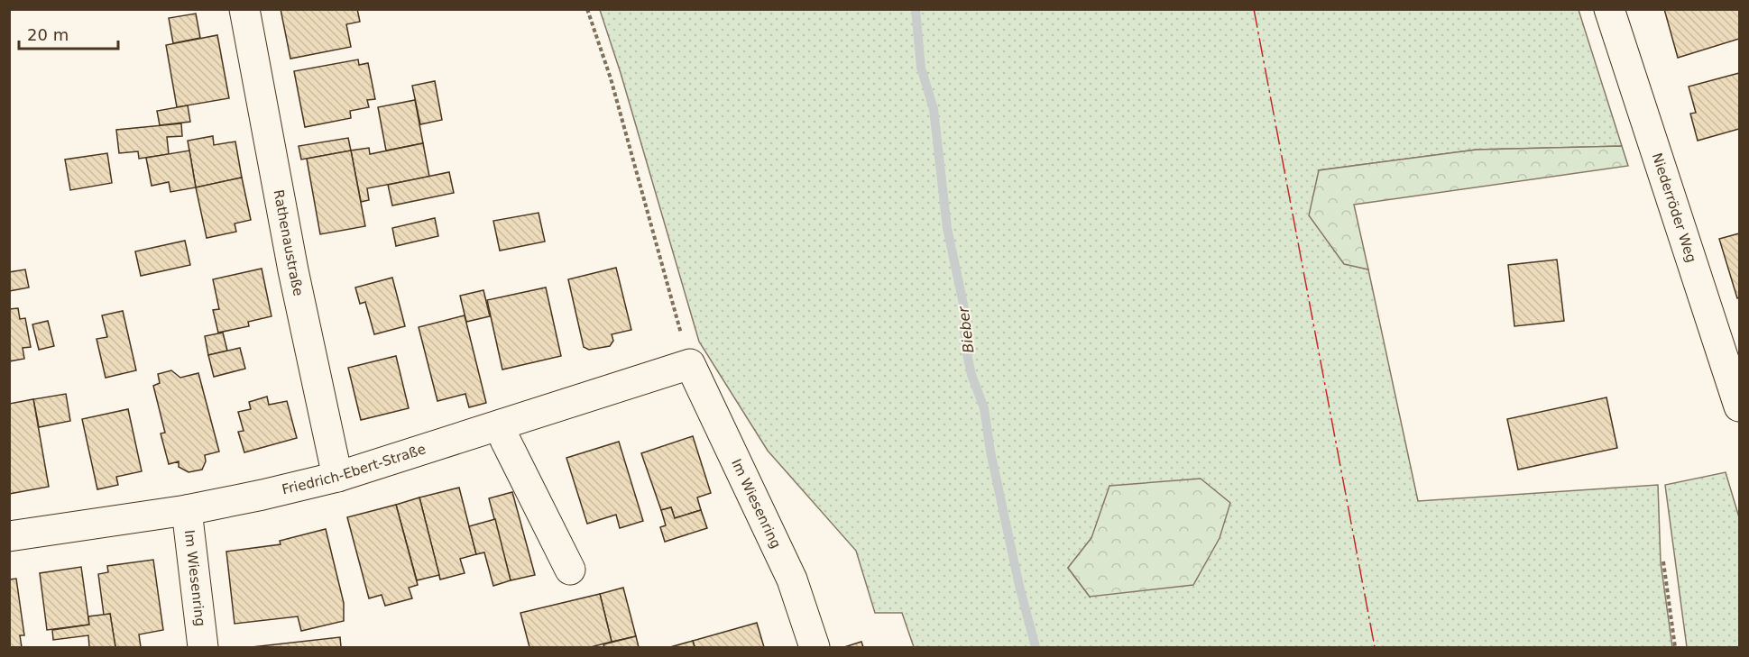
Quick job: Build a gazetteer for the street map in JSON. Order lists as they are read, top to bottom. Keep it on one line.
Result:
{"streets":{"street":["Niederröder Weg","Rathenaustraße","Friedrich-Ebert-Straße","Im Wiesenring"]},"crossings":[["Rathenaustraße","Friedrich-Ebert-Straße"],["Friedrich-Ebert-Straße","Im Wiesenring"]],"water":["Bieber"],"scale_bar":"20 m"}
